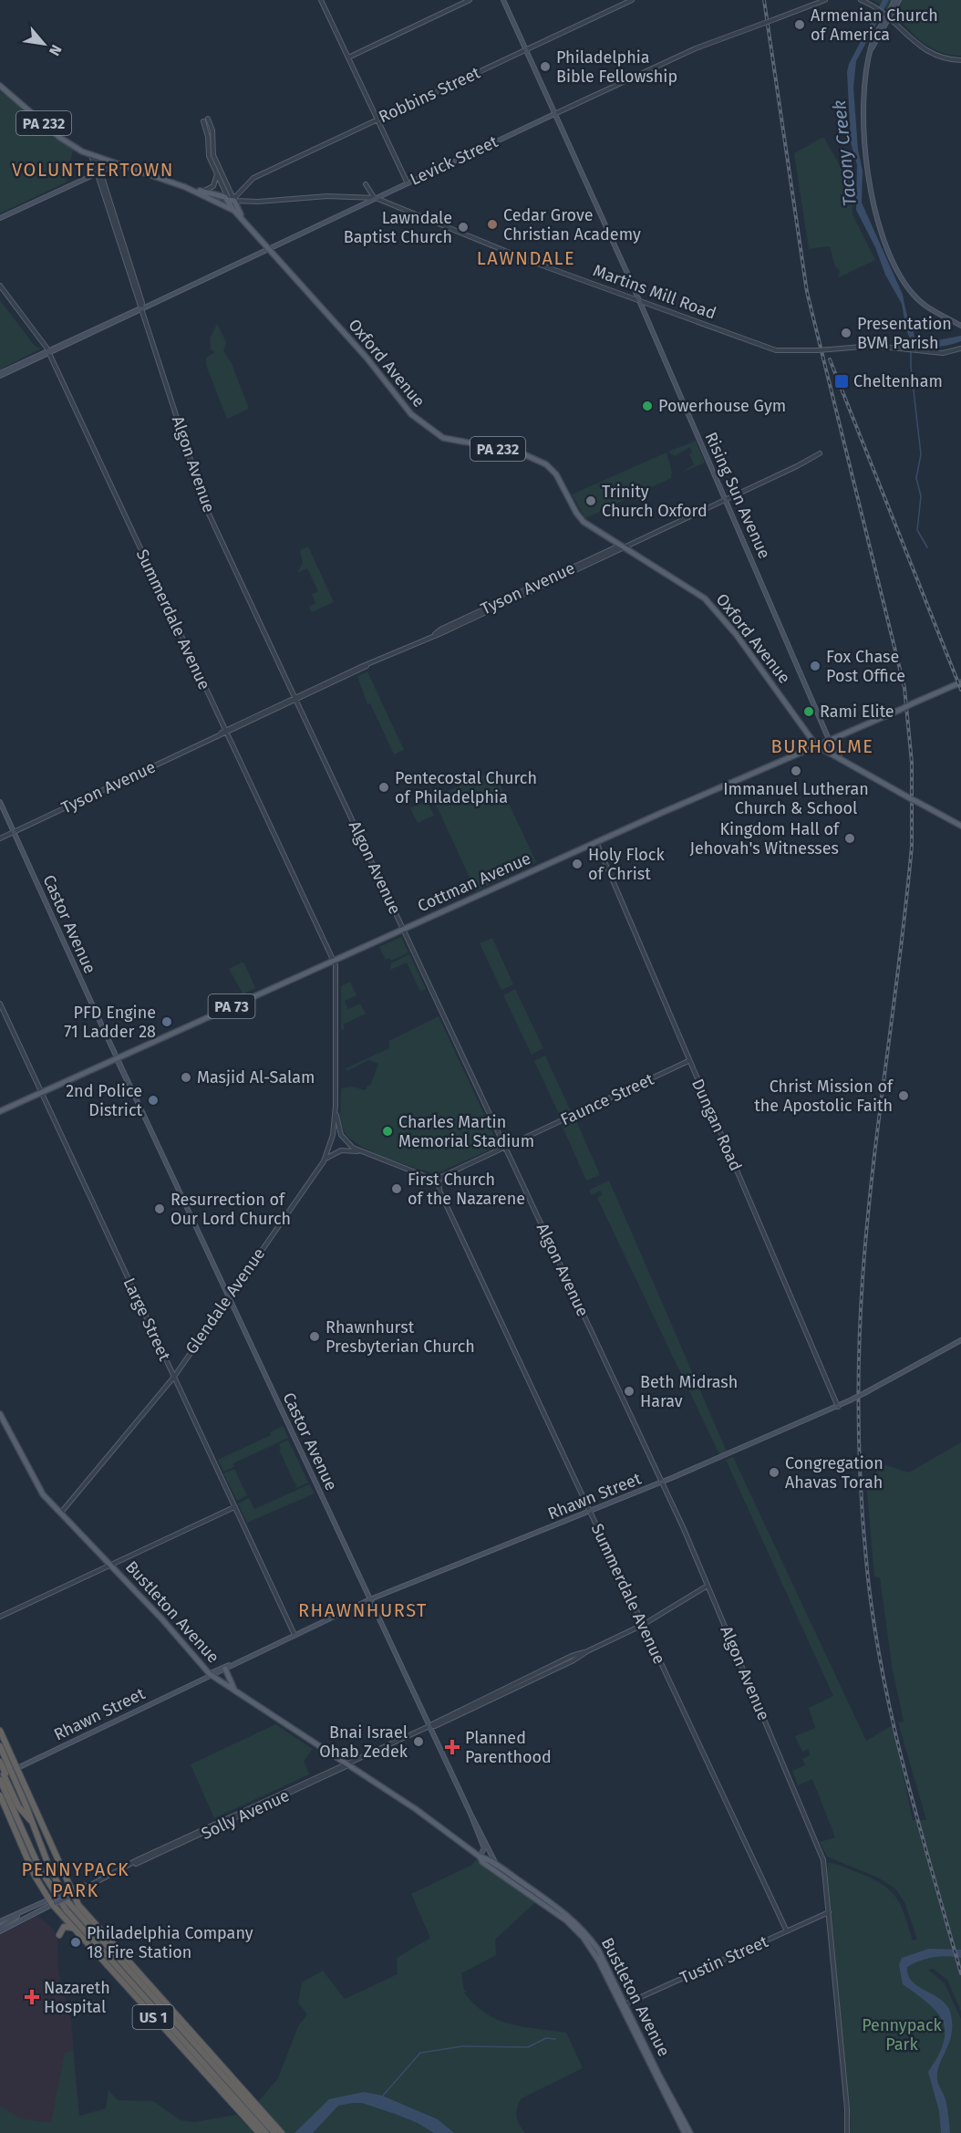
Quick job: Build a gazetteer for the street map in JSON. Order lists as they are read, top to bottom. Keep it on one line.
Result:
{"streets":{"highway":["US 1"],"main road":["PA 232","Levick Street","Martins Mill Road","Oxford Avenue","Rising Sun Avenue","Cottman Avenue","Castor Avenue","PA 73","Rhawn Street","Bustleton Avenue"],"street":["Robbins Street","Algon Avenue","Tyson Avenue","Summerdale Avenue","Faunce Street","Dungan Road","Glendale Avenue","Large Street","Solly Avenue","Tustin Street"]},"crossings":[["Robbins Street","Martins Mill Road"],["Robbins Street","Oxford Avenue"],["Robbins Street","Rising Sun Avenue"],["Levick Street","Martins Mill Road"],["Levick Street","Oxford Avenue"],["Levick Street","Algon Avenue"],["Levick Street","Rising Sun Avenue"],["Levick Street","Summerdale Avenue"],["Martins Mill Road","Oxford Avenue"],["Martins Mill Road","Rising Sun Avenue"],["Oxford Avenue","Algon Avenue"],["Oxford Avenue","Rising Sun Avenue"],["Oxford Avenue","Tyson Avenue"],["Oxford Avenue","Cottman Avenue"],["Algon Avenue","Tyson Avenue"],["Algon Avenue","Cottman Avenue"],["Algon Avenue","Faunce Street"],["Algon Avenue","Rhawn Street"],["Algon Avenue","Solly Avenue"],["Algon Avenue","Tustin Street"],["Rising Sun Avenue","Tyson Avenue"],["Rising Sun Avenue","Cottman Avenue"],["Tyson Avenue","Summerdale Avenue"],["Tyson Avenue","Castor Avenue"],["Summerdale Avenue","Cottman Avenue"],["Summerdale Avenue","Faunce Street"],["Summerdale Avenue","Glendale Avenue"],["Summerdale Avenue","Rhawn Street"],["Summerdale Avenue","Solly Avenue"],["Summerdale Avenue","Tustin Street"],["Cottman Avenue","Castor Avenue"],["Cottman Avenue","Dungan Road"],["Cottman Avenue","Glendale Avenue"],["Cottman Avenue","Large Street"],["Castor Avenue","Glendale Avenue"],["Castor Avenue","Rhawn Street"],["Castor Avenue","Bustleton Avenue"],["Castor Avenue","Solly Avenue"],["Faunce Street","Dungan Road"],["Dungan Road","Rhawn Street"],["Glendale Avenue","Large Street"],["Glendale Avenue","Bustleton Avenue"],["Large Street","Rhawn Street"],["Rhawn Street","Bustleton Avenue"],["Rhawn Street","US 1"],["Bustleton Avenue","Solly Avenue"],["Bustleton Avenue","Tustin Street"],["Solly Avenue","US 1"]],"districts":["VOLUNTEERTOWN","LAWNDALE","BURHOLME","RHAWNHURST","PENNYPACK PARK"],"water":["Tacony Creek"],"parks":["Pennypack Park"],"places":{"other":["Armenian Church of America","Philadelphia Bible Fellowship","Cedar Grove Christian Academy","Lawndale Baptist Church","Presentation BVM Parish","Powerhouse Gym","Trinity Church Oxford","Fox Chase Post Office","Rami Elite","Immanuel Lutheran Church & School","Pentecostal Church of Philadelphia","Kingdom Hall of Jehovah's Witnesses","Holy Flock of Christ","PFD Engine 71 Ladder 28","Masjid Al-Salam","Christ Mission of the Apostolic Faith","2nd Police District","Charles Martin Memorial Stadium","First Church of the Nazarene","Resurrection of Our Lord Church","Rhawnhurst Presbyterian Church","Beth Midrash Harav","Congregation Ahavas Torah","Bnai Israel Ohab Zedek","Philadelphia Company 18 Fire Station"],"transit":["Cheltenham"],"health":["Planned Parenthood","Nazareth Hospital"]},"north":"bottom right"}
